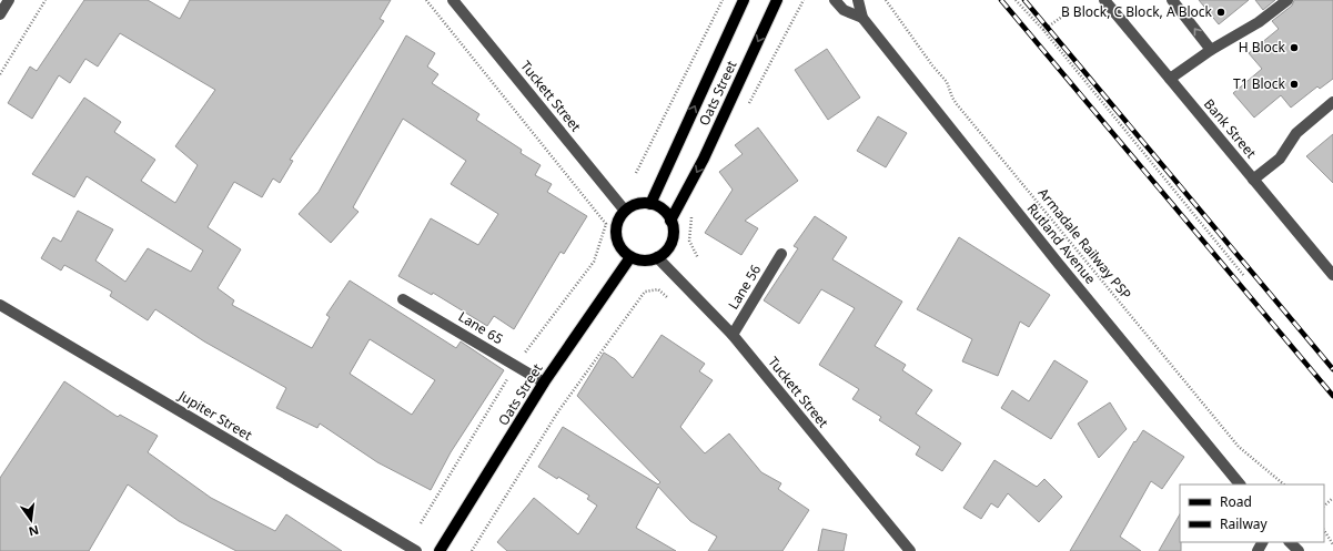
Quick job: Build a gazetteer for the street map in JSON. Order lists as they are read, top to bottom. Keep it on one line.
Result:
{"streets":{"main road":["Oats Street"],"street":["Tuckett Street","Bank Street","Rutland Avenue","Lane 56","Lane 65","Jupiter Street"],"path":["Armadale Railway PSP"]},"crossings":[["Oats Street","Tuckett Street"],["Oats Street","Lane 65"],["Tuckett Street","Lane 56"]],"places":["B Block, C Block, A Block","H Block","T1 Block"],"legend":["Road","Railway"],"north":"bottom"}
